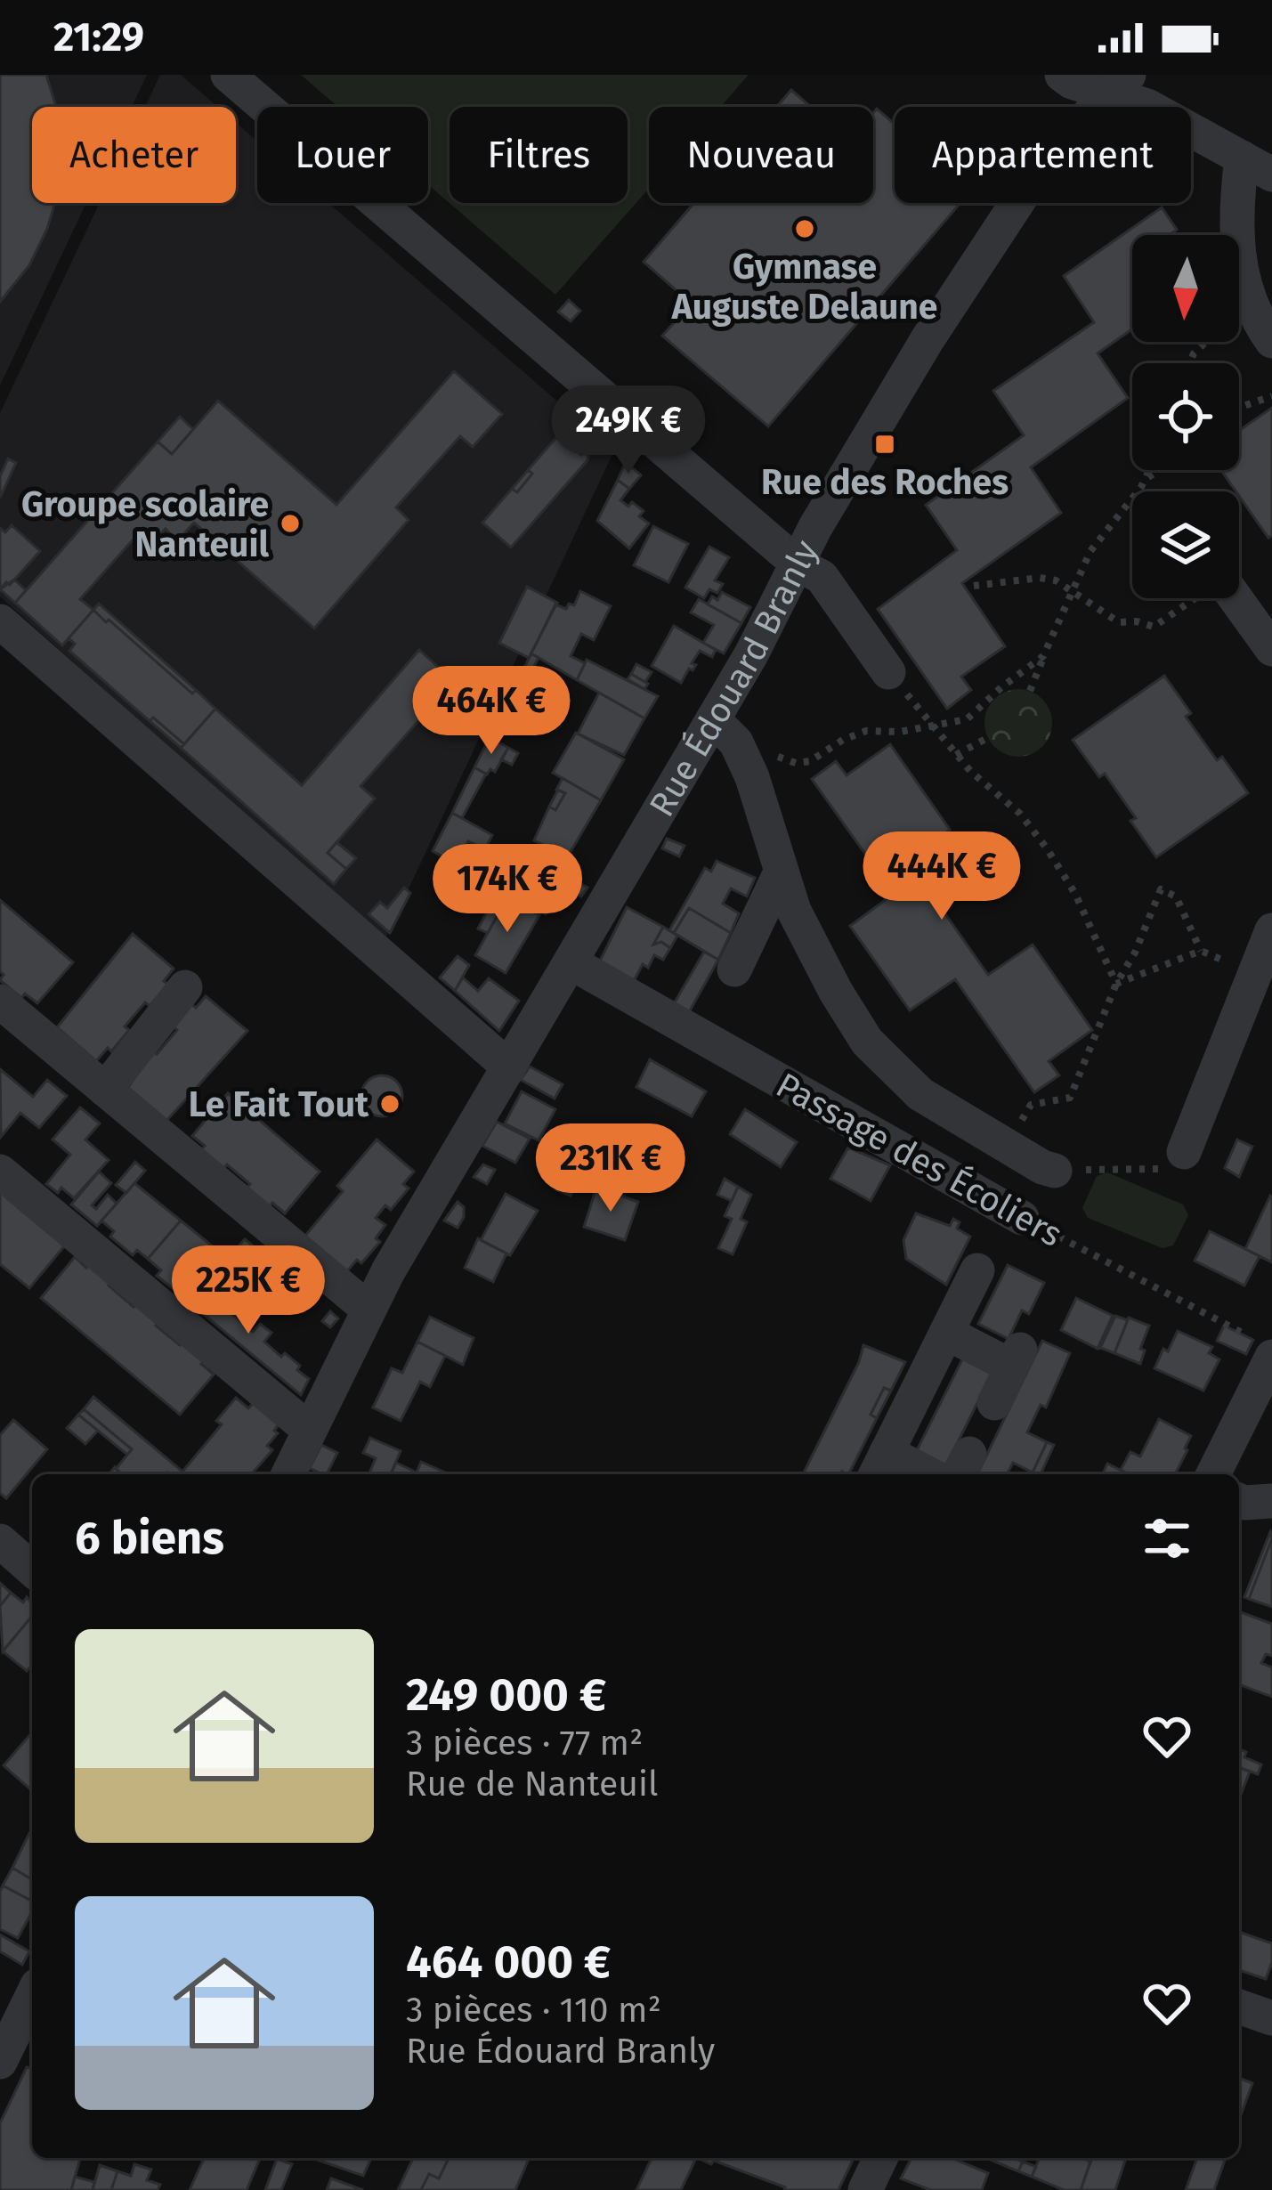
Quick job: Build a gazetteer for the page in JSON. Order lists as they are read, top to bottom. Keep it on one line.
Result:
{"streets":{"street":["Rue Édouard Branly","Passage des Écoliers"]},"crossings":[["Rue Édouard Branly","Passage des Écoliers"]],"places":{"other":["Gymnase Auguste Delaune","Groupe scolaire Nanteuil","Le Fait Tout"],"transit":["Rue des Roches"]},"north":"bottom","page":{"status":"21:29","chip":["Acheter","Louer","Filtres","Nouveau","Appartement"],"price":["249K €","464K €","444K €","174K €","231K €","225K €"],"heading":"6 biens","list":[{"name":"249 000 €","note":"3 pièces · 77 m² · Rue de Nanteuil"},{"name":"464 000 €","note":"3 pièces · 110 m² · Rue Édouard Branly"}]}}
